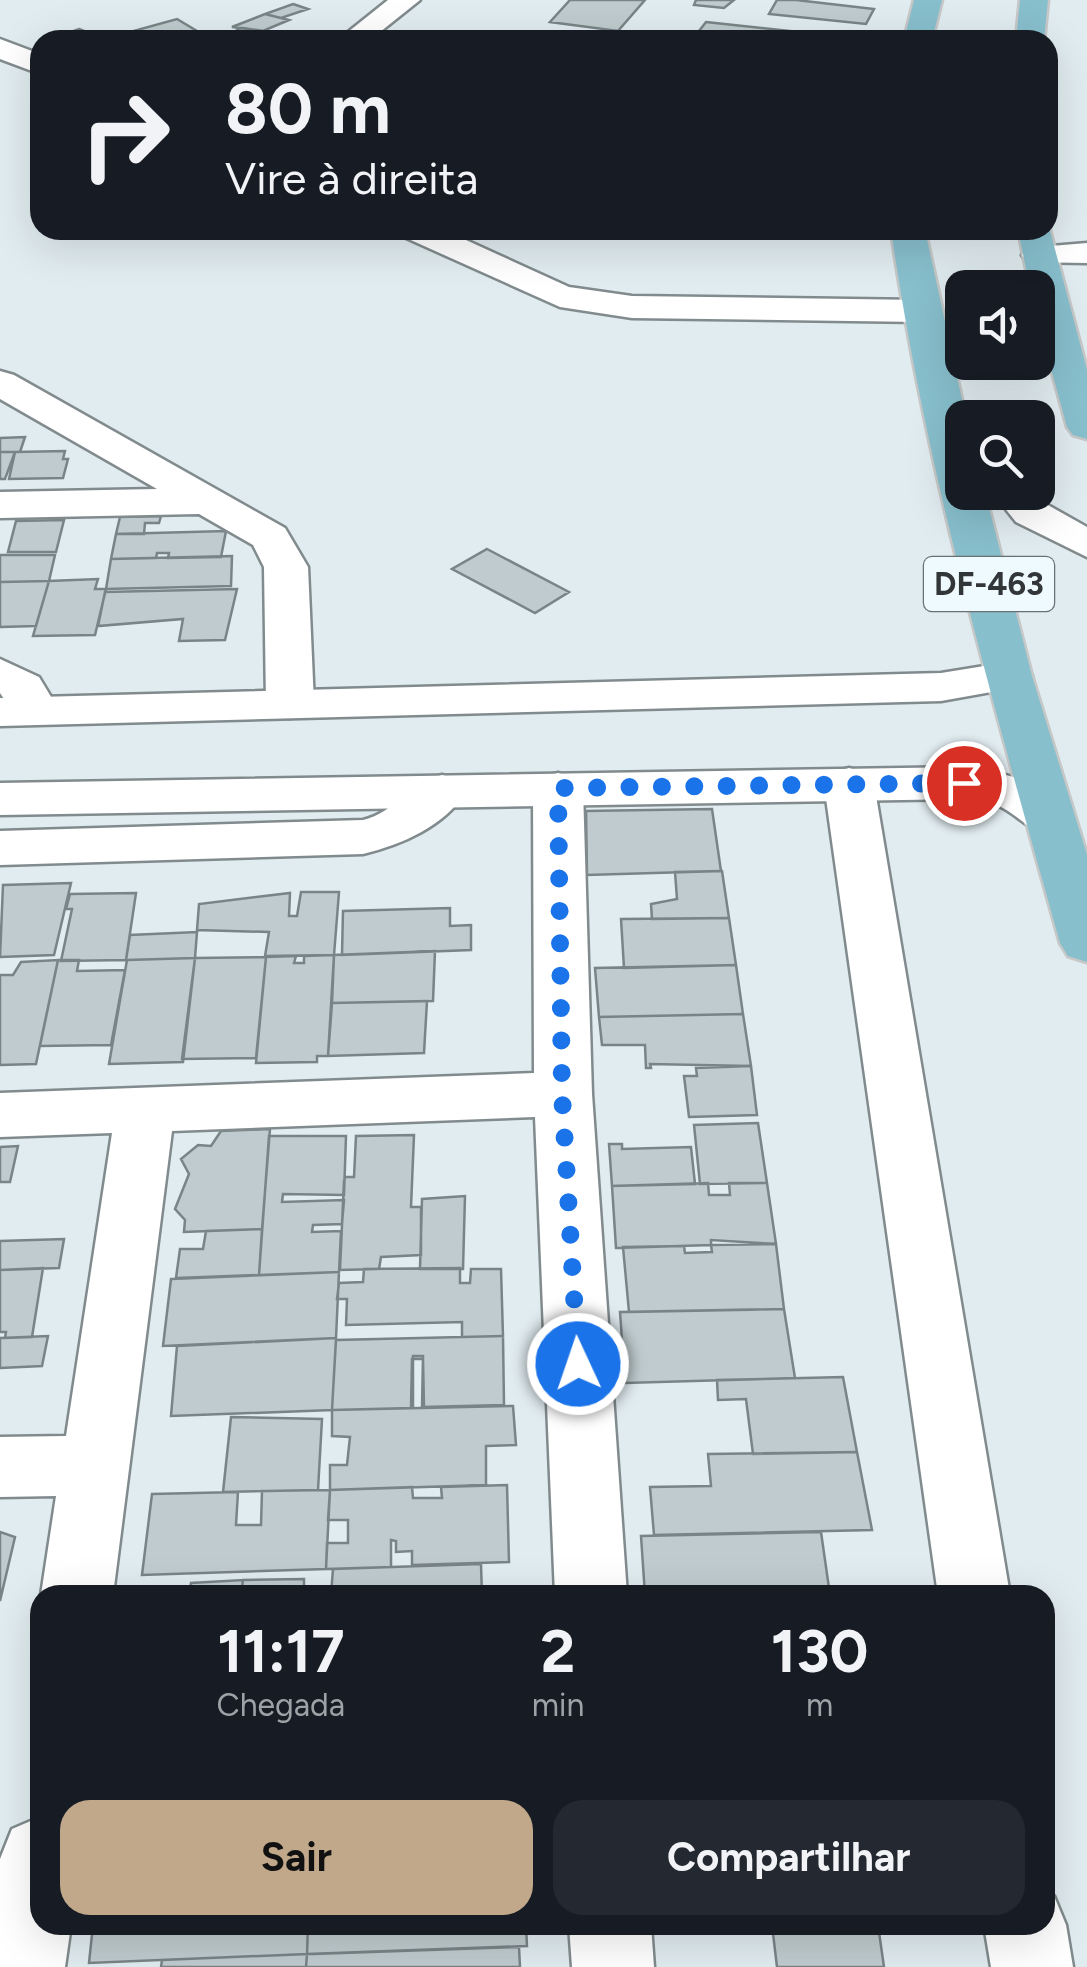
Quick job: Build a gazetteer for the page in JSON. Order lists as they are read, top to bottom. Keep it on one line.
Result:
{"streets":{"main road":["DF-463"]},"page":{"turn":["80 m","Vire à direita"],"eta":["11:17","Chegada","2","min","130","m"],"buttons":["Sair","Compartilhar"]}}
